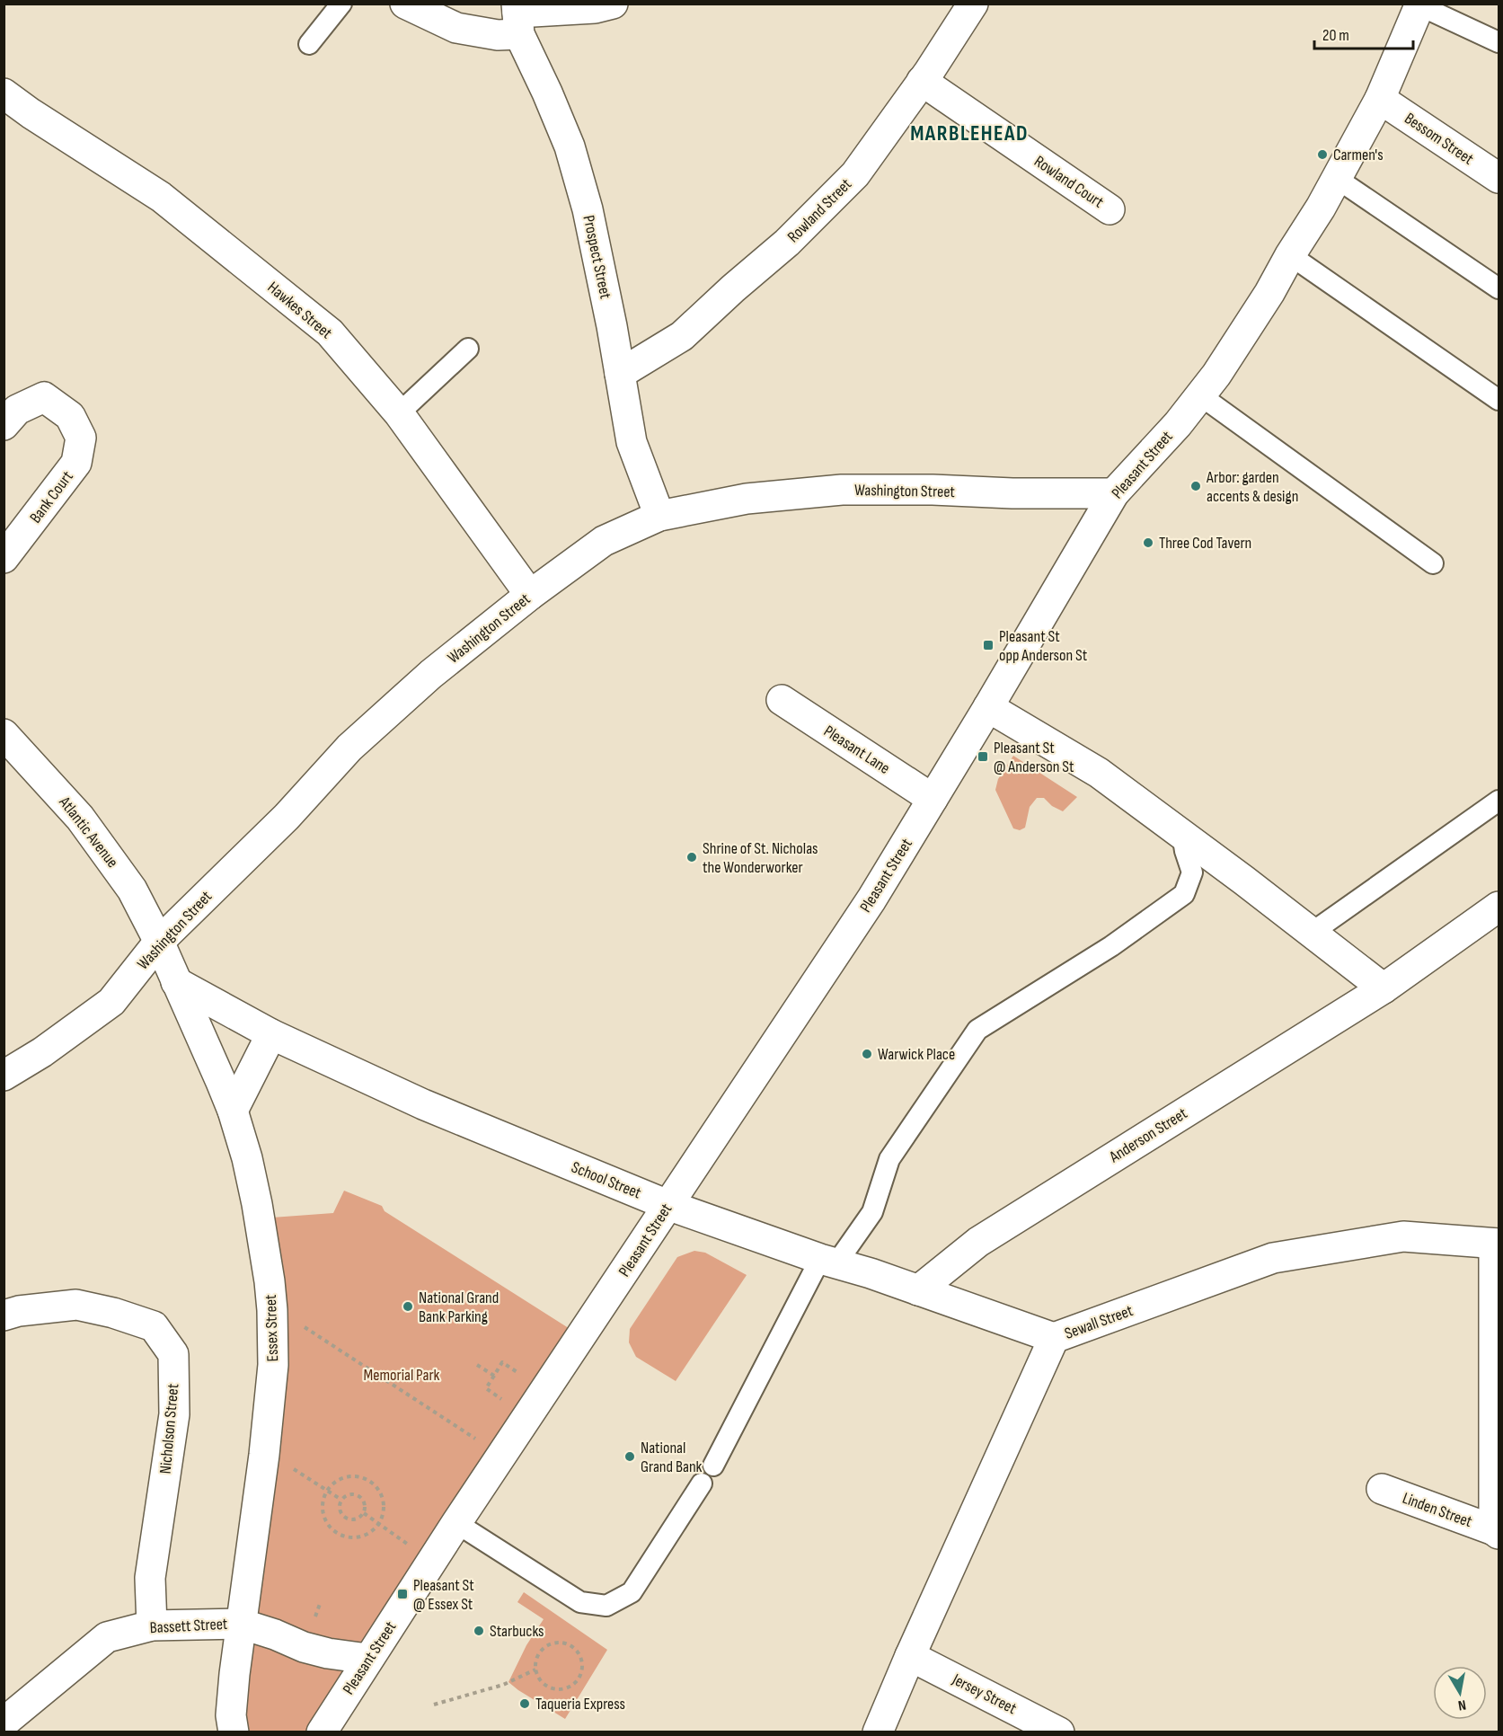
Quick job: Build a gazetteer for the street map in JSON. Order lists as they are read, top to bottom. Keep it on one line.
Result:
{"streets":{"street":["Bessom Street","Rowland Court","Rowland Street","Prospect Street","Hawkes Street","Pleasant Street","Washington Street","Bank Court","Pleasant Lane","Atlantic Avenue","Anderson Street","School Street","Sewall Street","Essex Street","Nicholson Street","Linden Street","Bassett Street","Jersey Street"]},"crossings":[["Bessom Street","Pleasant Street"],["Rowland Court","Rowland Street"],["Rowland Street","Prospect Street"],["Prospect Street","Washington Street"],["Hawkes Street","Washington Street"],["Pleasant Street","Washington Street"],["Pleasant Street","Pleasant Lane"],["Pleasant Street","School Street"],["Pleasant Street","Bassett Street"],["Washington Street","Atlantic Avenue"],["Washington Street","Essex Street"],["Atlantic Avenue","Essex Street"],["Anderson Street","School Street"],["School Street","Sewall Street"],["School Street","Essex Street"],["Sewall Street","Linden Street"],["Sewall Street","Jersey Street"],["Essex Street","Bassett Street"],["Nicholson Street","Bassett Street"]],"districts":["MARBLEHEAD"],"parks":["Memorial Park"],"places":{"other":["Carmen's","Arbor: garden accents & design","Three Cod Tavern","Shrine of St. Nicholas the Wonderworker","Warwick Place","National Grand Bank Parking","National Grand Bank","Starbucks","Taqueria Express"],"transit":["Pleasant St opp Anderson St","Pleasant St @ Anderson St","Pleasant St @ Essex St"]},"scale_bar":"20 m","north":"bottom"}
